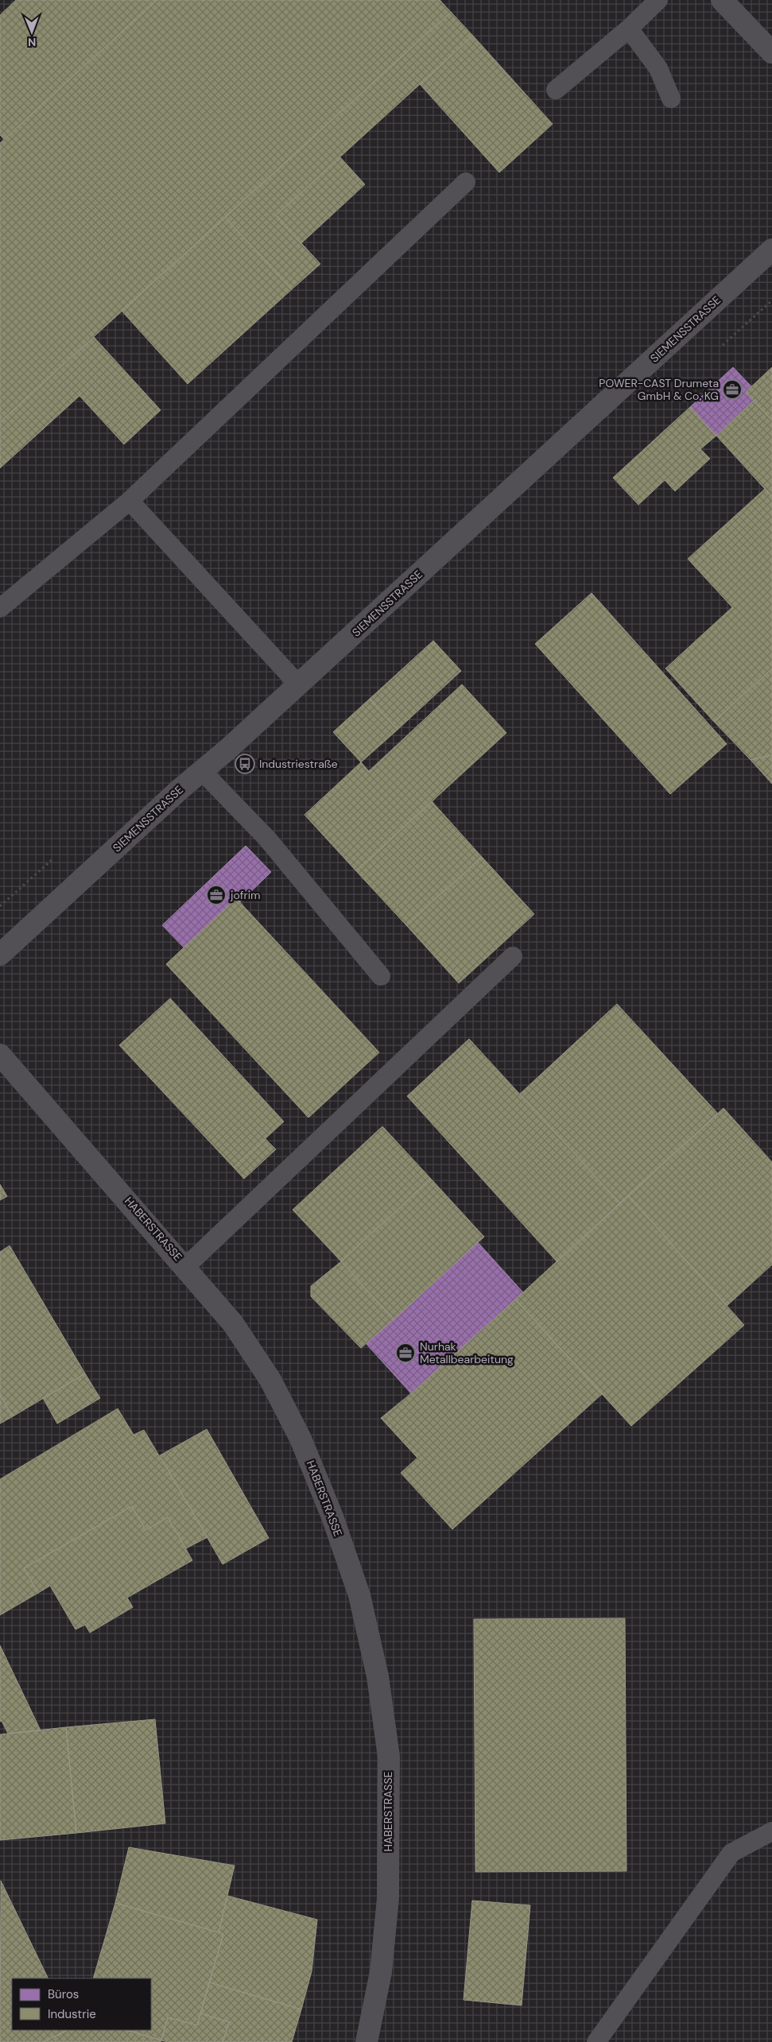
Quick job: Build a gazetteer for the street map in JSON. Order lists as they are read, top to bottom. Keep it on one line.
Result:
{"streets":{"street":["SIEMENSSTRASSE","HABERSTRASSE"]},"places":{"office":["POWER-CAST Drumeta GmbH & Co. KG","jofrim","Nurhak Metallbearbeitung"],"bus stop":["Industriestraße"]},"legend":["Büros","Industrie"],"north":"bottom"}
